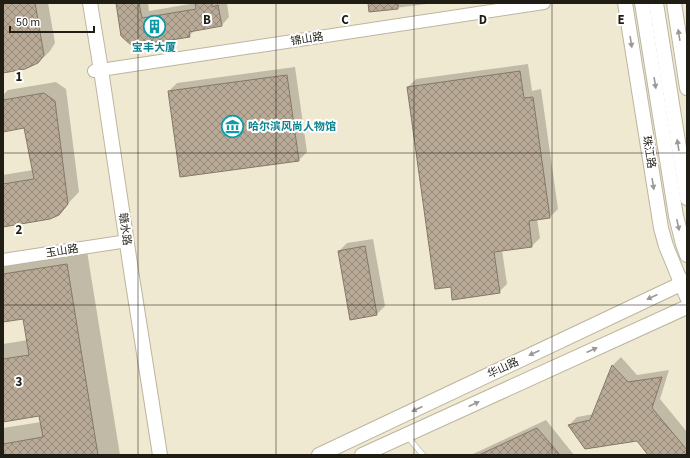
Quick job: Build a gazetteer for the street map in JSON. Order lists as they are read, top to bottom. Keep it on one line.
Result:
{"streets":{"main road":["珠江路","赣水路","华山路"],"street":["锦山路","玉山路"]},"crossings":[["锦山路","赣水路"],["珠江路","华山路"],["赣水路","玉山路"]],"places":{"building":["宝丰大厦"],"museum":["哈尔滨风尚人物馆"]},"scale_bar":"50 m","grid":{"columns":["B","C","D","E"],"rows":["1","2","3"]}}
